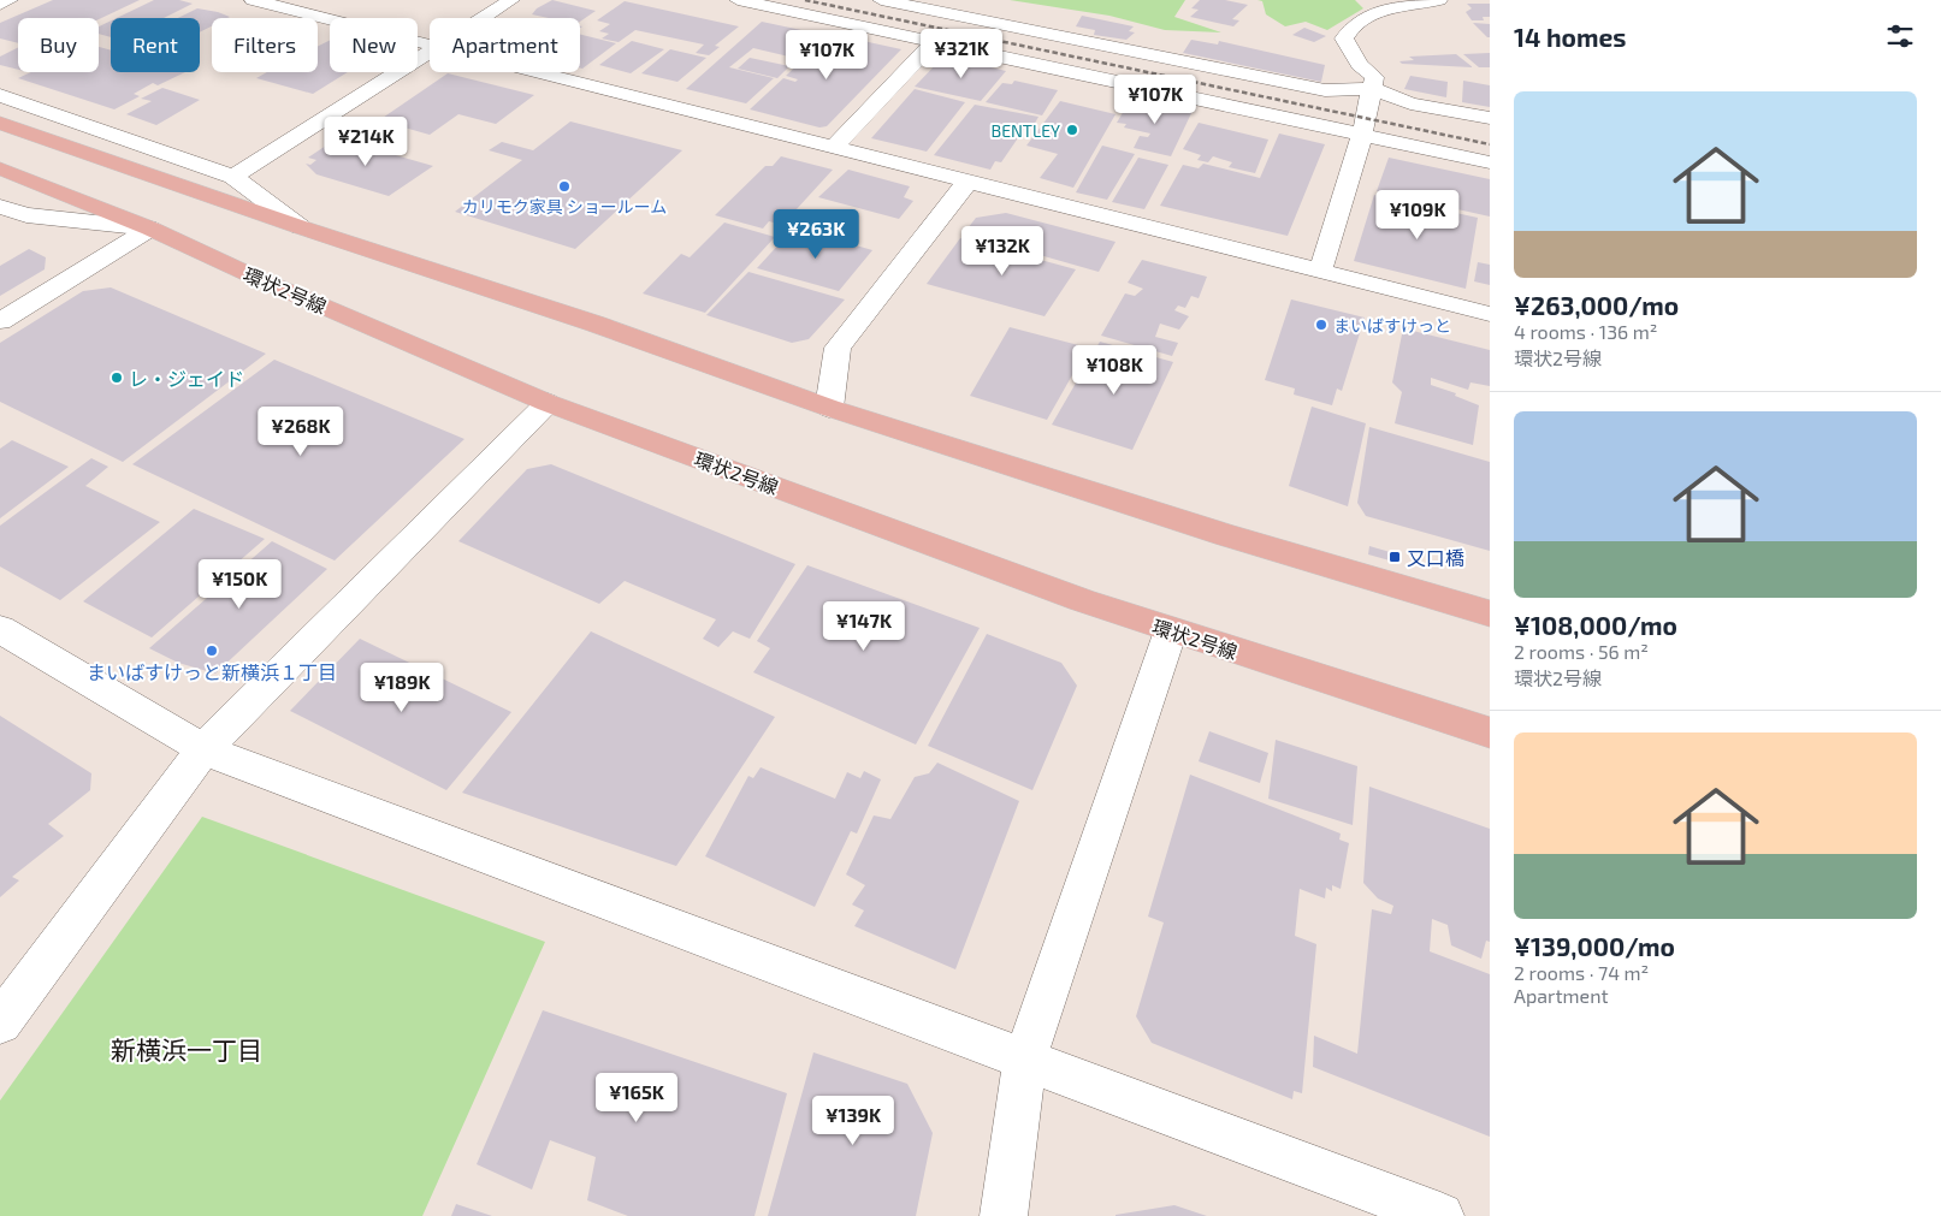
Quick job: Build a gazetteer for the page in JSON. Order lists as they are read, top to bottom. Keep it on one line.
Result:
{"streets":{"main road":["環状2号線"]},"districts":["新横浜一丁目"],"places":{"other":["BENTLEY","カリモク家具 ショールーム","まいばすけっと","レ・ジェイド","まいばすけっと新横浜１丁目"],"transit":["又口橋"]},"page":{"heading":"14 homes","chip":["Buy","Rent","Filters","New","Apartment"],"price":["¥321K","¥107K","¥107K","¥214K","¥109K","¥263K","¥132K","¥108K","¥268K","¥150K","¥147K","¥189K","¥165K","¥139K"],"list":[{"name":"¥263,000/mo","note":"4 rooms · 136 m² · 環状2号線"},{"name":"¥108,000/mo","note":"2 rooms · 56 m² · 環状2号線"},{"name":"¥139,000/mo","note":"2 rooms · 74 m² · Apartment"}]}}
